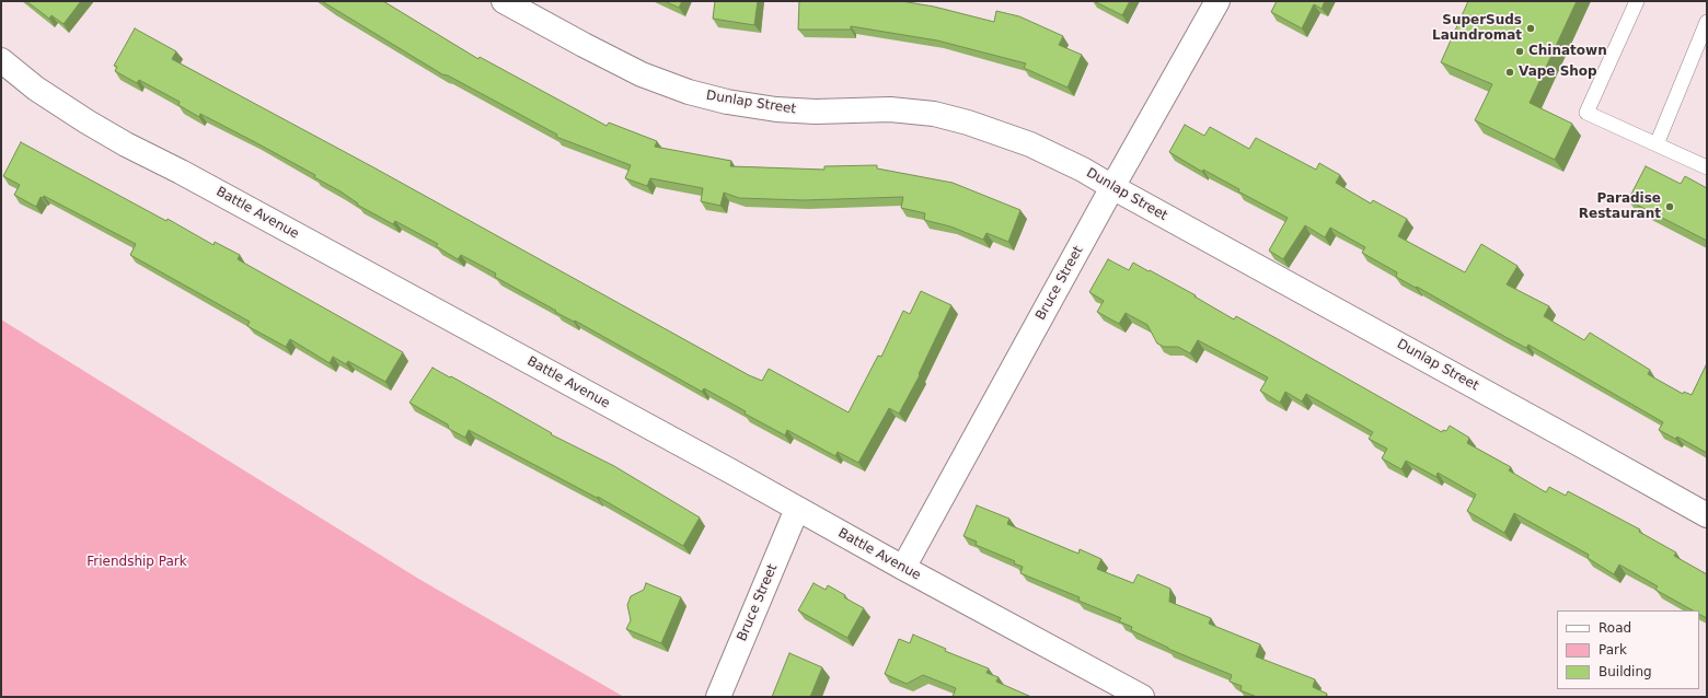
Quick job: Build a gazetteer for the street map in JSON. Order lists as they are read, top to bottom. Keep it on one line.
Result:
{"streets":{"street":["Dunlap Street","Battle Avenue","Bruce Street"]},"crossings":[["Dunlap Street","Bruce Street"],["Battle Avenue","Bruce Street"]],"parks":["Friendship Park"],"places":["SuperSuds Laundromat","Chinatown","Vape Shop","Paradise Restaurant"],"legend":["Road","Park","Building"]}
